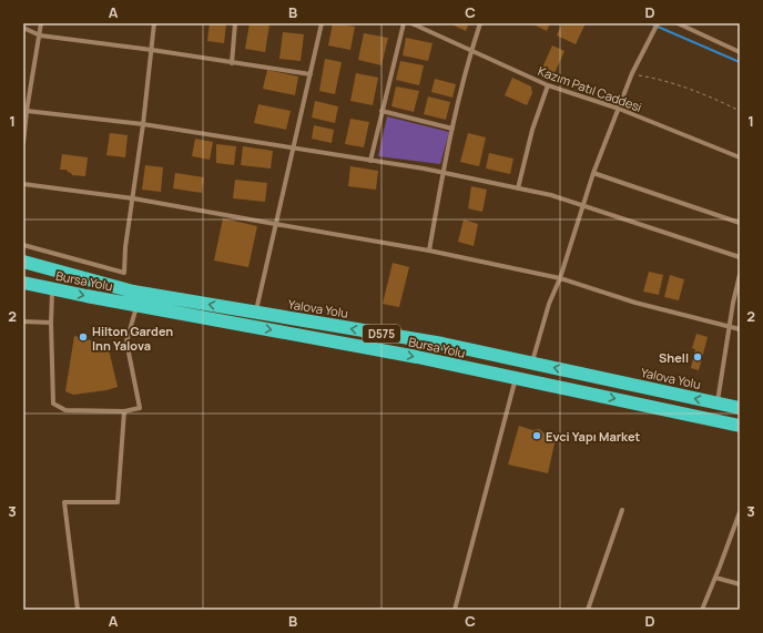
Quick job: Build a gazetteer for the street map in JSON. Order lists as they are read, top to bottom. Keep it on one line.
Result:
{"streets":{"highway":["Bursa Yolu","Yalova Yolu","D575"],"street":["Kazım Patıl Caddesi"]},"one_way":["Bursa Yolu","Yalova Yolu"],"places":["Hilton Garden Inn Yalova","Shell","Evci Yapı Market"],"grid":{"columns":["A","B","C","D"],"rows":["1","2","3"]}}
